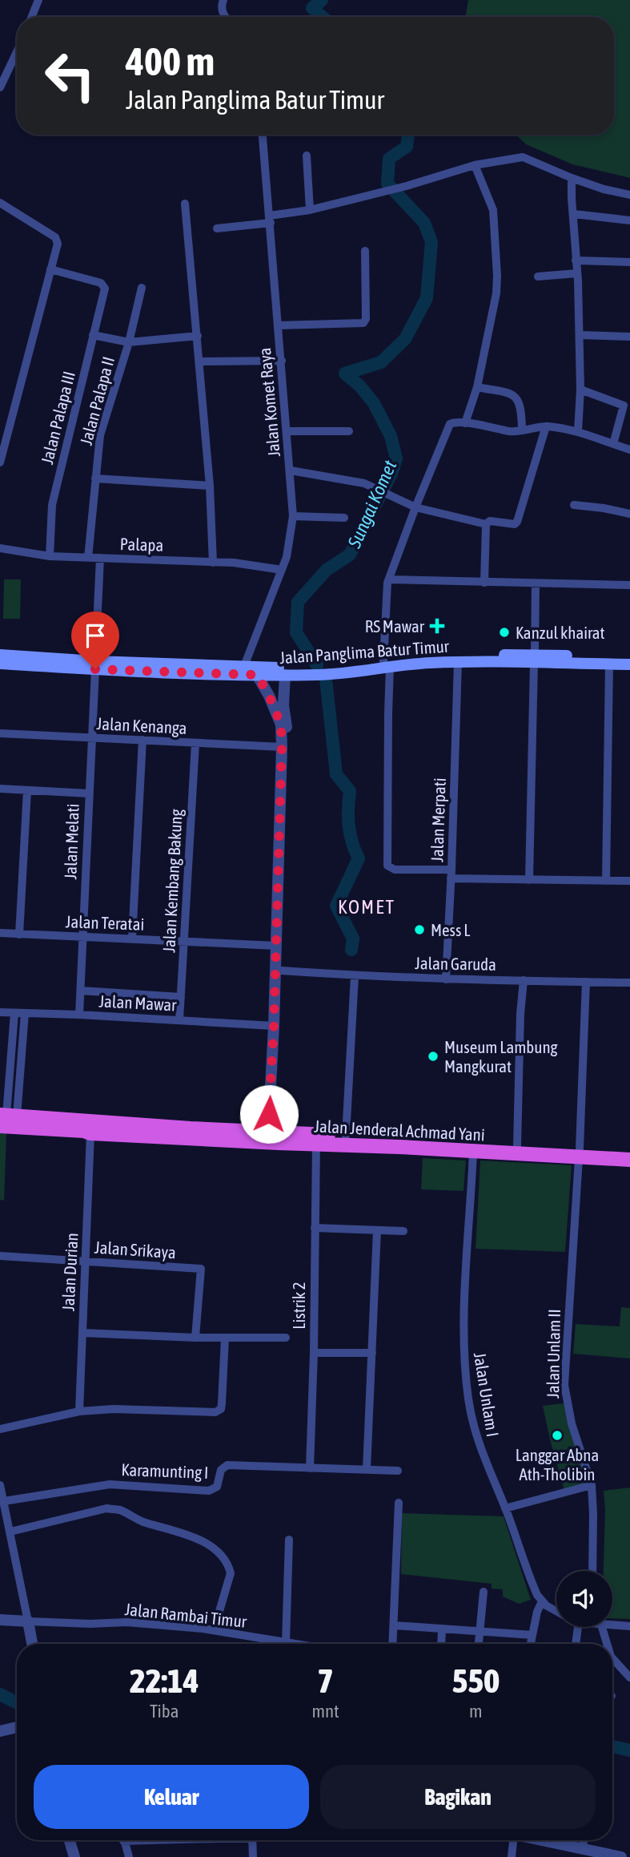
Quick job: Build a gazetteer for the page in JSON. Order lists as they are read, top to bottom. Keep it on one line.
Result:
{"streets":{"highway":["Jalan Jenderal Achmad Yani"],"main road":["Jalan Panglima Batur Timur"],"street":["Jalan Palapa II","Jalan Komet Raya","Jalan Palapa III","Palapa","Jalan Kenanga","Jalan Merpati","Jalan Melati","Jalan Kembang Bakung","Jalan Teratai","Jalan Garuda","Jalan Mawar","Jalan Srikaya","Jalan Durian","Listrik 2","Jalan Unlam II","Jalan Unlam I","Karamunting I","Jalan Rambai Timur"]},"crossings":[["Jalan Palapa II","Palapa"],["Jalan Komet Raya","Palapa"],["Jalan Komet Raya","Jalan Panglima Batur Timur"],["Jalan Palapa III","Palapa"],["Palapa","Jalan Melati"],["Jalan Panglima Batur Timur","Jalan Merpati"],["Jalan Panglima Batur Timur","Jalan Melati"],["Jalan Kenanga","Jalan Melati"],["Jalan Kenanga","Jalan Kembang Bakung"],["Jalan Merpati","Jalan Garuda"],["Jalan Melati","Jalan Teratai"],["Jalan Melati","Jalan Mawar"],["Jalan Kembang Bakung","Jalan Teratai"],["Jalan Kembang Bakung","Jalan Mawar"],["Jalan Garuda","Jalan Unlam II"],["Jalan Jenderal Achmad Yani","Jalan Durian"],["Jalan Jenderal Achmad Yani","Listrik 2"],["Jalan Jenderal Achmad Yani","Jalan Unlam II"],["Jalan Jenderal Achmad Yani","Jalan Unlam I"],["Jalan Srikaya","Jalan Durian"],["Listrik 2","Karamunting I"]],"districts":["KOMET"],"water":["Sungai Komet"],"places":{"health":["RS Mawar"],"other":["Kanzul khairat","Mess L","Museum Lambung Mangkurat","Langgar Abna Ath-Tholibin"]},"page":{"turn":["400 m","Jalan Panglima Batur Timur"],"eta":["22:14","Tiba","7","mnt","550","m"],"buttons":["Keluar","Bagikan"]}}
